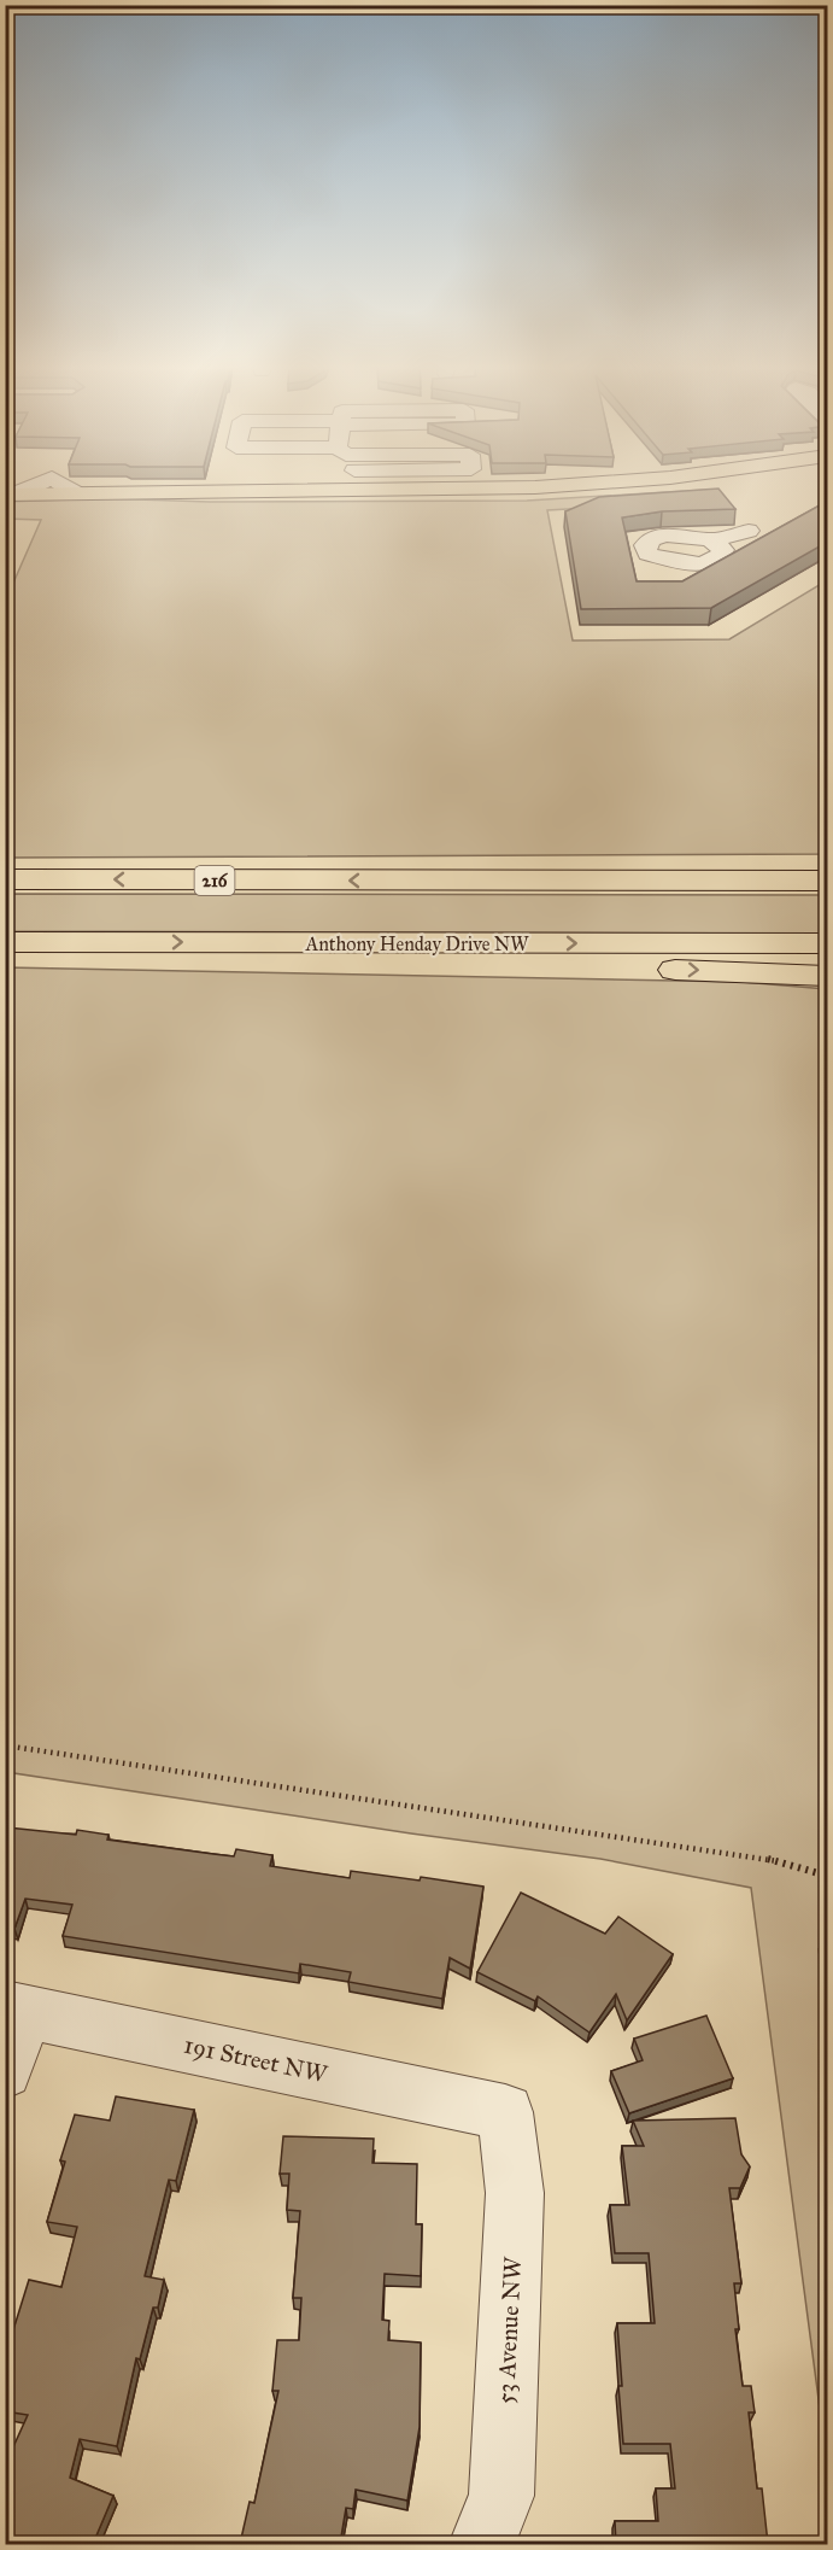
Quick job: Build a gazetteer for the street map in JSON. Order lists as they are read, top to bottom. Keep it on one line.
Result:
{"streets":{"main road":["216","Anthony Henday Drive NW"],"street":["191 Street NW","53 Avenue NW"]},"crossings":[["191 Street NW","53 Avenue NW"]]}
